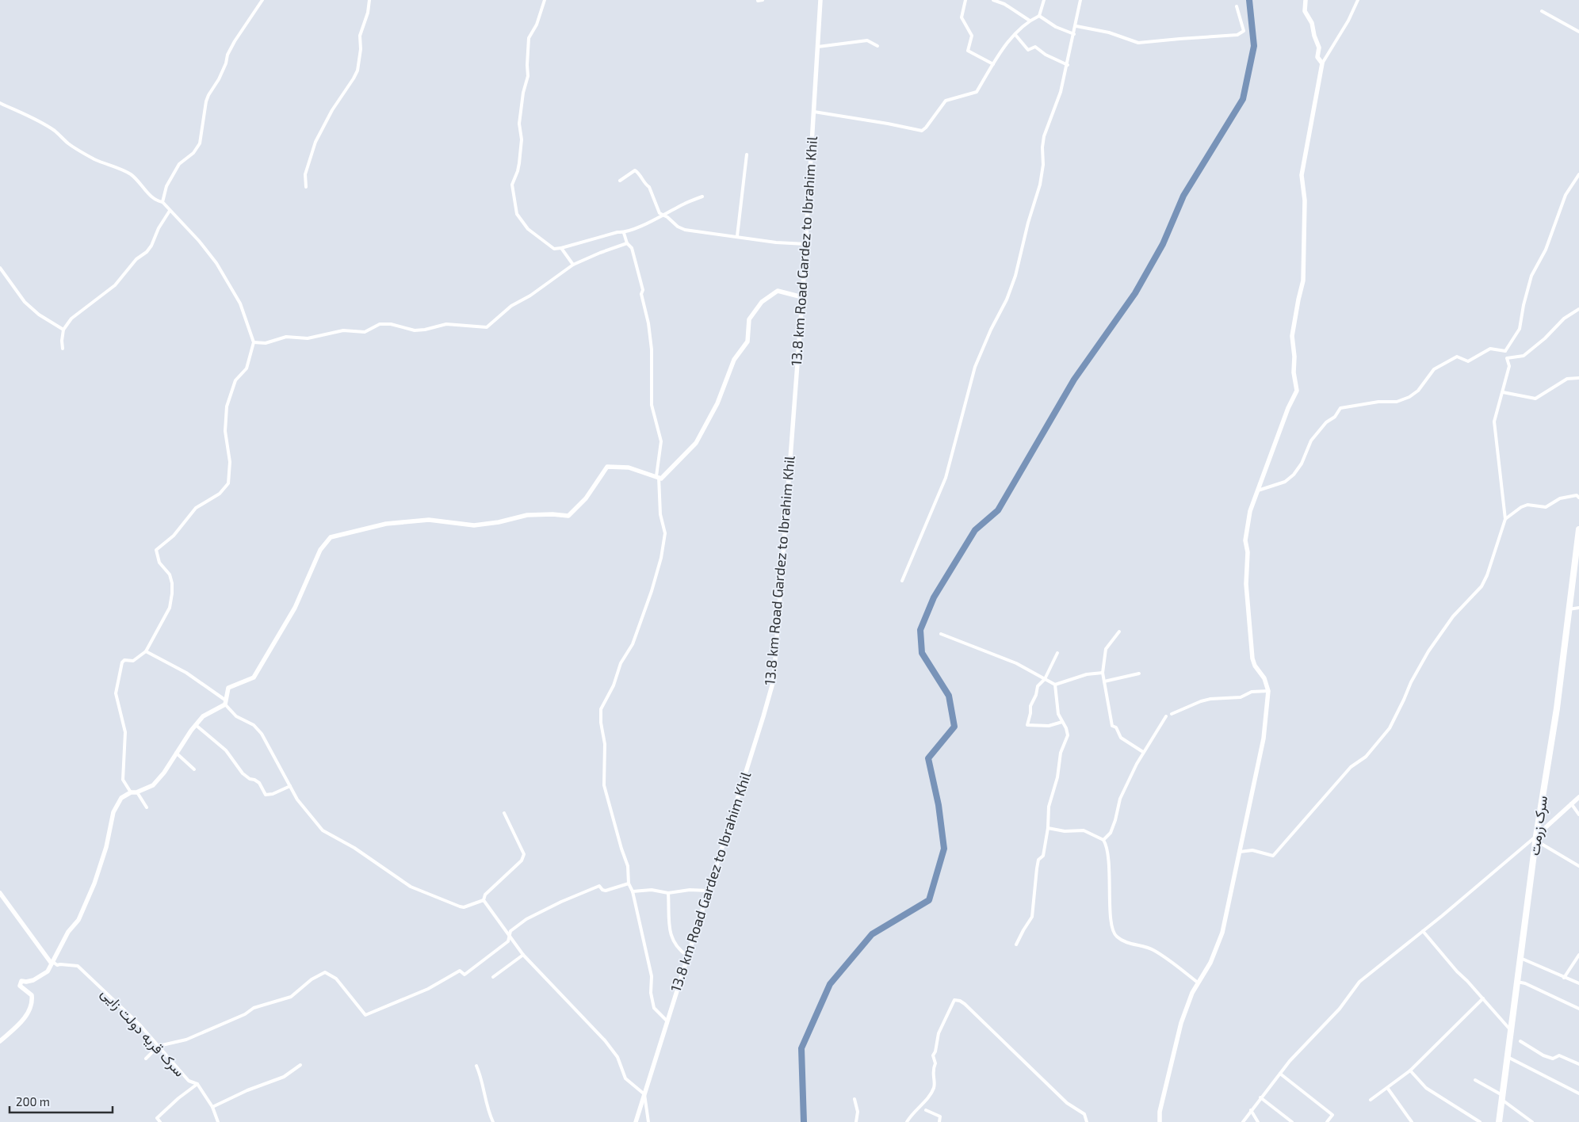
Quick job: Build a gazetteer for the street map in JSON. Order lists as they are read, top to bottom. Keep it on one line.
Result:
{"streets":{"highway":["سرک زرمت"],"street":["13.8 km Road Gardez to Ibrahim Khil","سرک قریه دولت زایی"]},"scale_bar":"200 m"}
